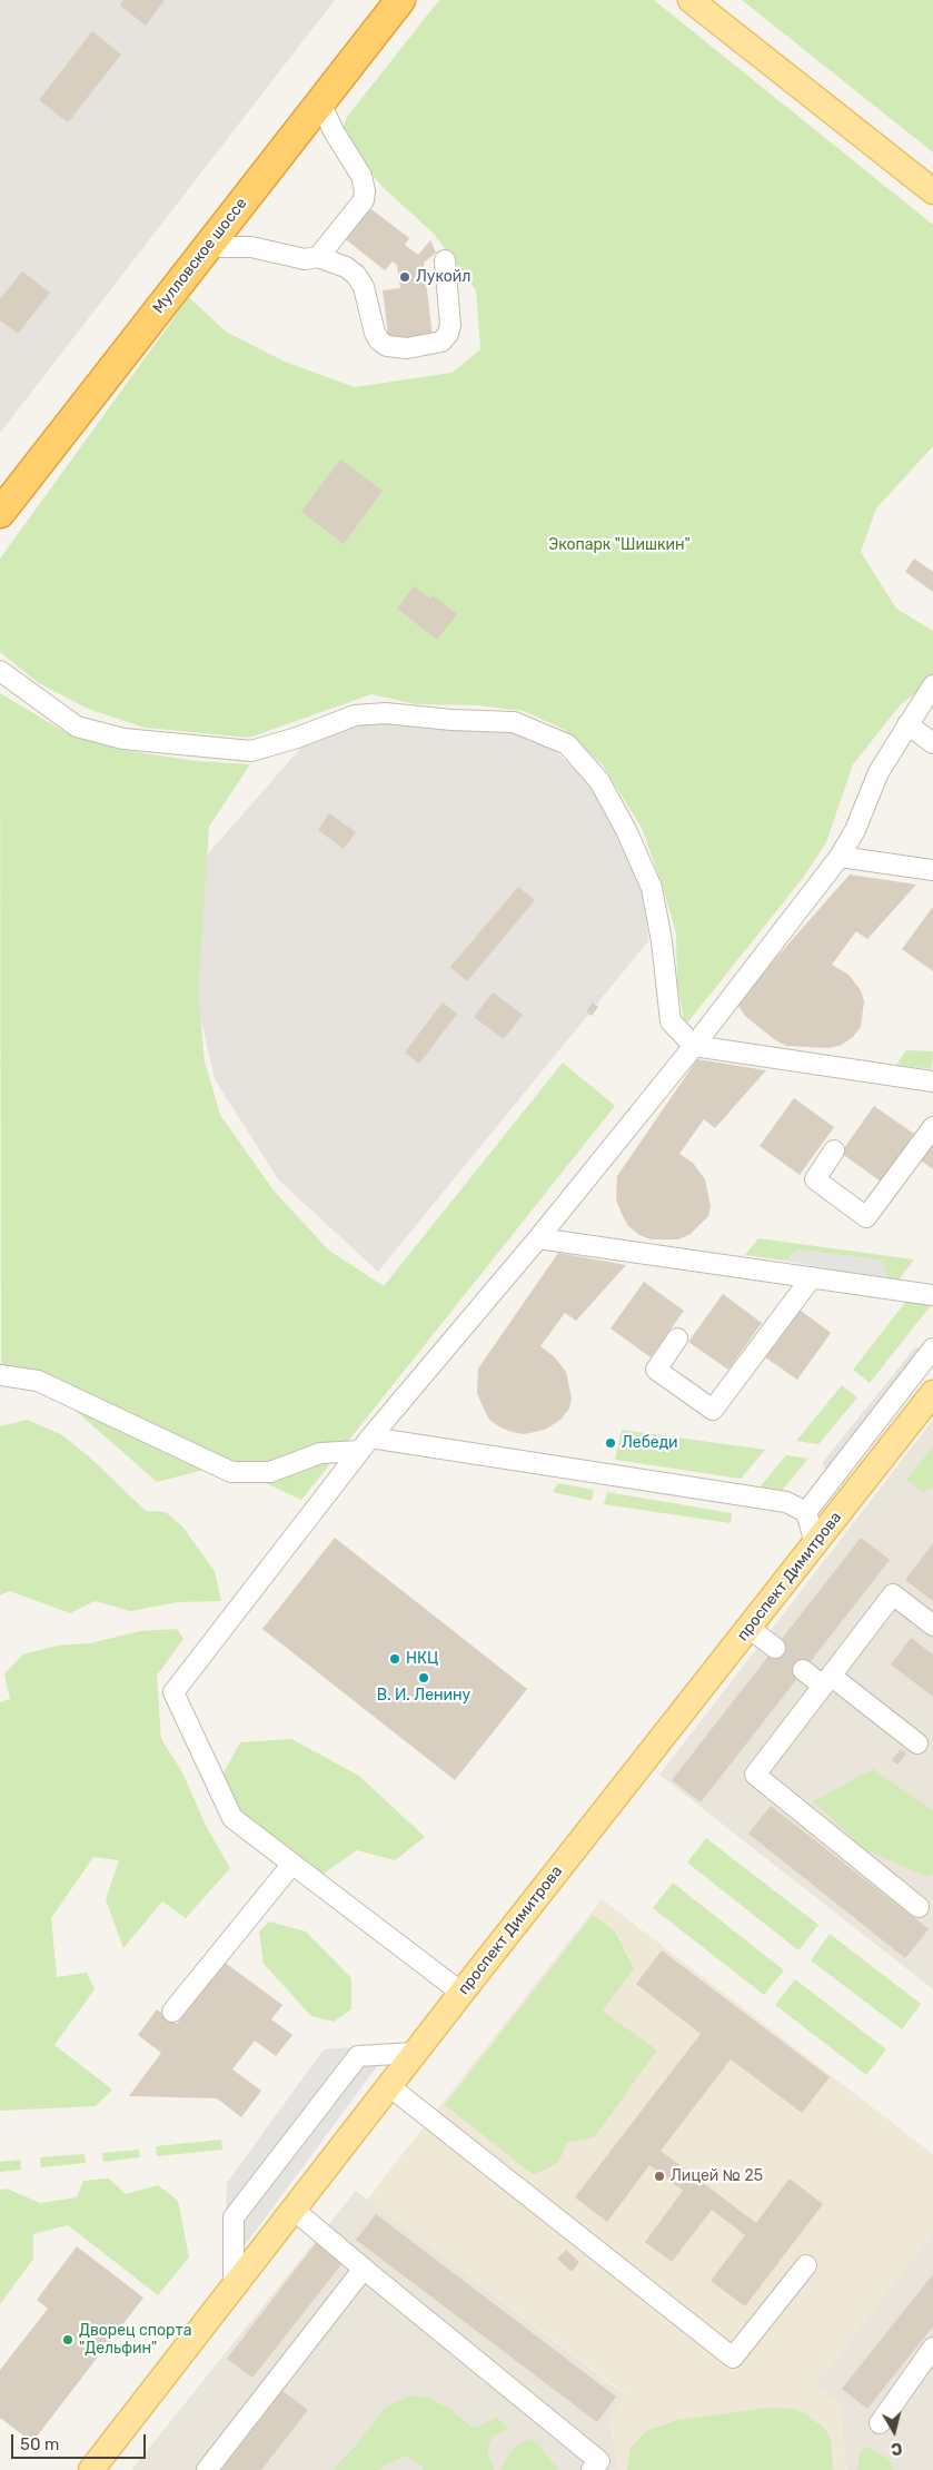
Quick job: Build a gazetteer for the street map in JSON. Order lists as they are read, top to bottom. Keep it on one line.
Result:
{"streets":{"highway":["Мулловское шоссе"],"main road":["проспект Димитрова"]},"parks":["Экопарк \"Шишкин\""],"places":["Лукойл","Лебеди","НКЦ","В. И. Ленину","Лицей № 25","Дворец спорта \"Дельфин\""],"scale_bar":"50 m","north":"bottom"}
